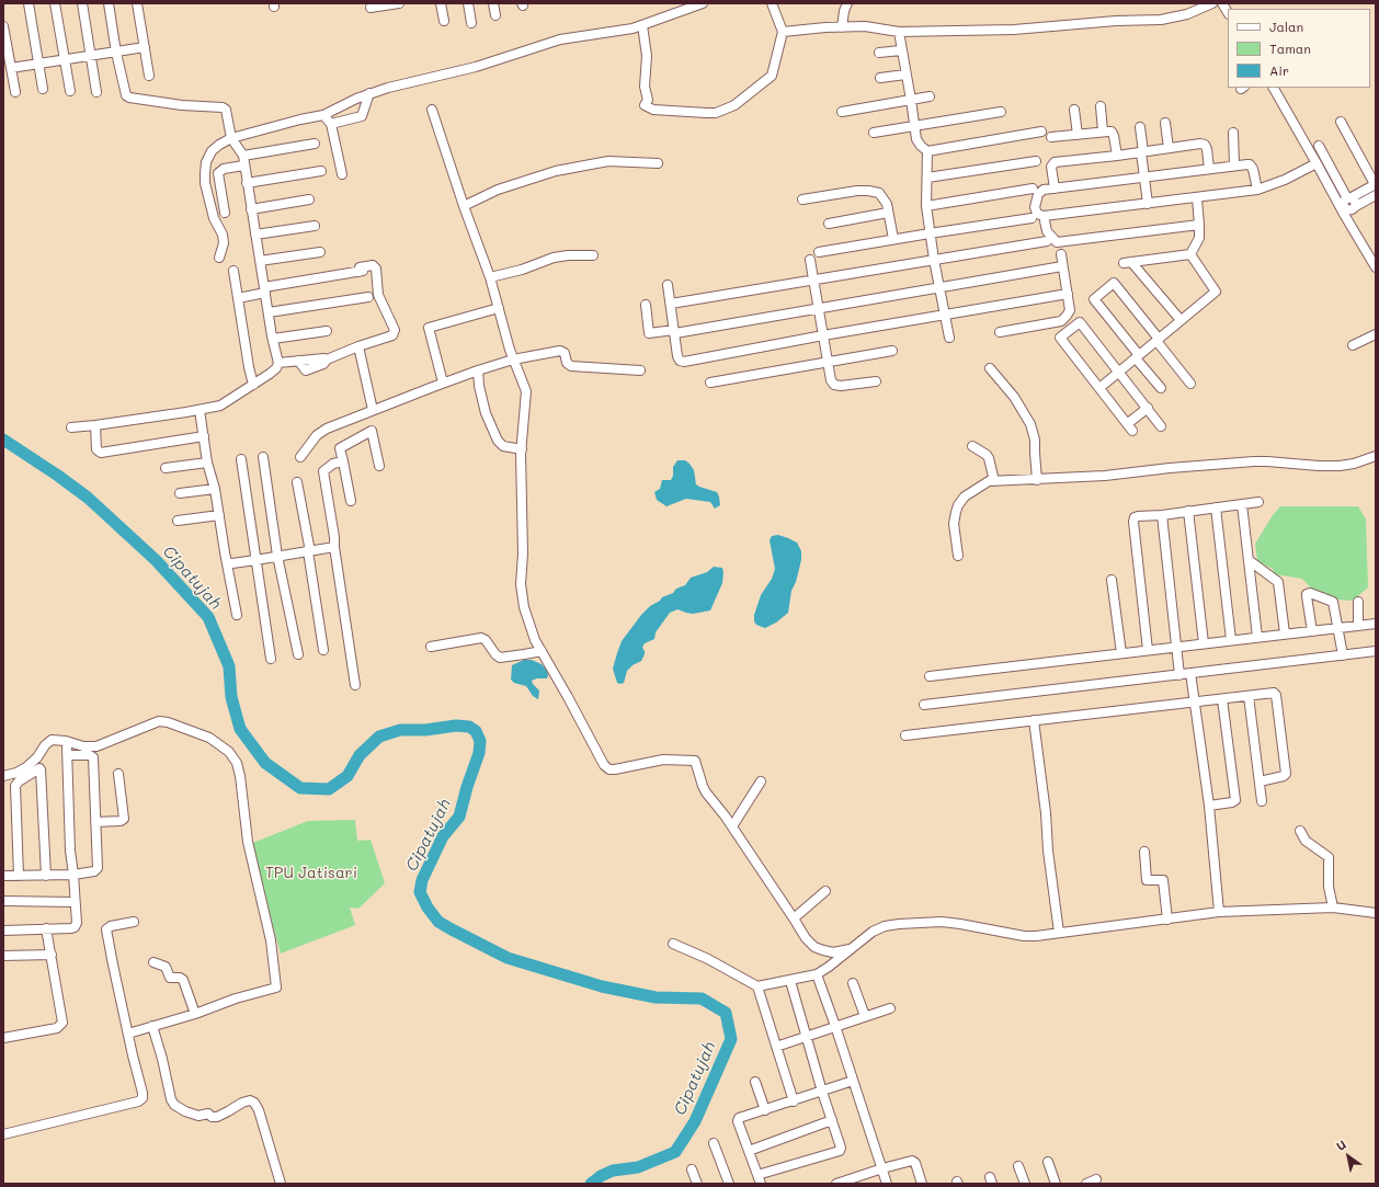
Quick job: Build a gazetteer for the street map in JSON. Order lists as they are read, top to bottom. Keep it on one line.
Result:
{"water":["Cipatujah"],"parks":["TPU Jatisari"],"legend":["Jalan","Taman","Air"],"north":"top left"}
